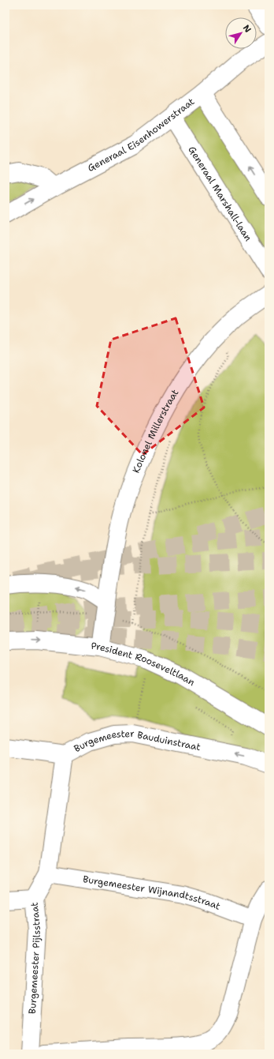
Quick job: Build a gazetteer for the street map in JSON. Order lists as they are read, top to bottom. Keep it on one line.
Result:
{"streets":{"street":["Generaal Eisenhowerstraat","Generaal Marshall-laan","Kolonel Millerstraat","President Rooseveltlaan","Burgemeester Bauduinstraat","Burgemeester Wijnandtsstraat","Burgemeester Pijlsstraat"]},"crossings":[["Generaal Eisenhowerstraat","Generaal Marshall-laan"],["Kolonel Millerstraat","President Rooseveltlaan"],["Burgemeester Bauduinstraat","Burgemeester Pijlsstraat"],["Burgemeester Wijnandtsstraat","Burgemeester Pijlsstraat"]],"one_way":["Burgemeester Bauduinstraat"],"north":"top right"}
